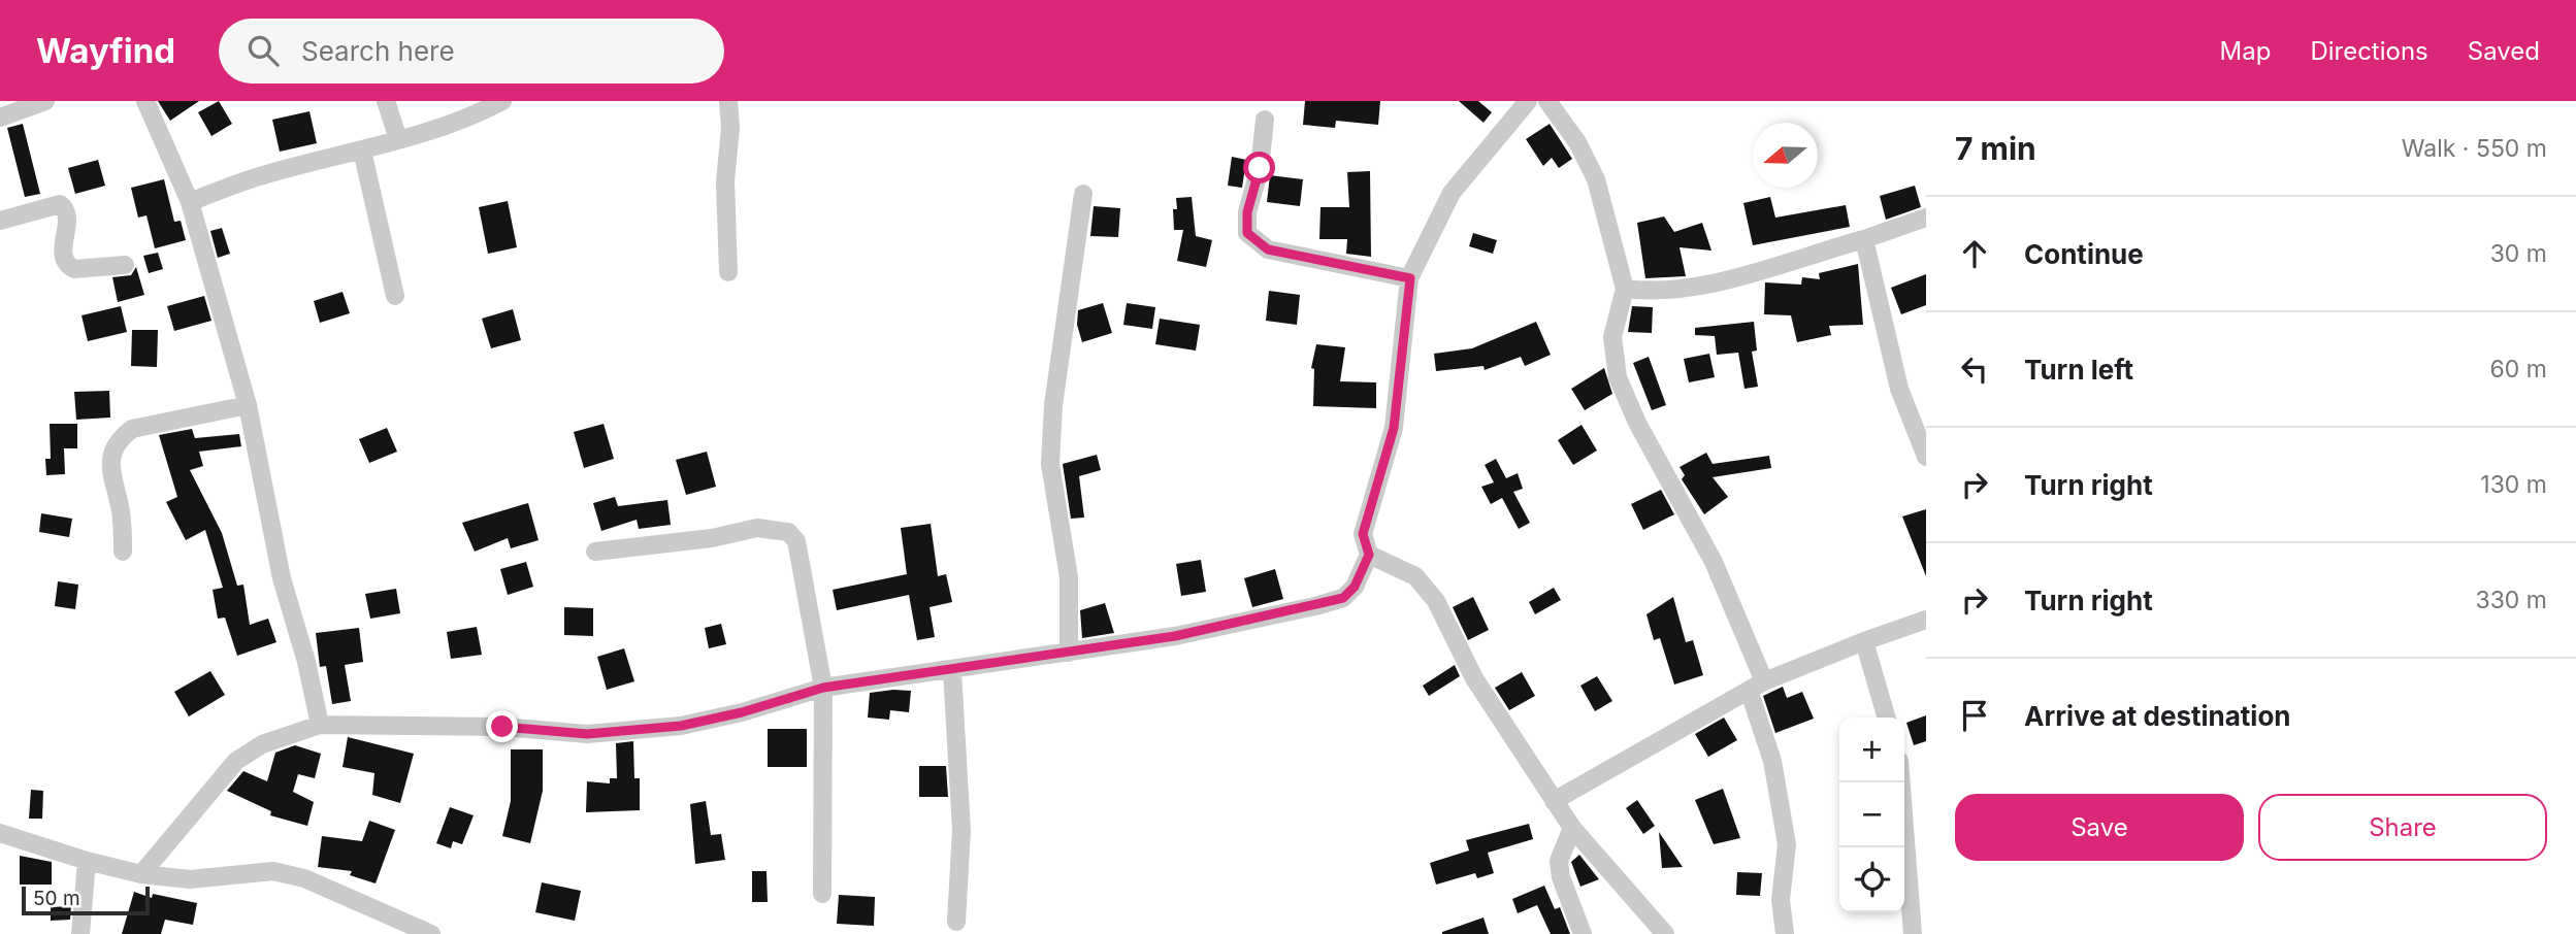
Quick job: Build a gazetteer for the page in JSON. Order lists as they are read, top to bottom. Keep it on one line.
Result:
{"scale_bar":"50 m","north":"left","page":{"header":"Wayfind","search":"Search here","nav":["Map","Directions","Saved"],"heading":["7 min","Walk · 550 m"],"list":[["Continue","30 m"],["Turn left","60 m"],["Turn right","130 m"],["Turn right","330 m"],"Arrive at destination"],"map_buttons":["+","−"],"buttons":["Save","Share"],"scale":"50 m"}}
